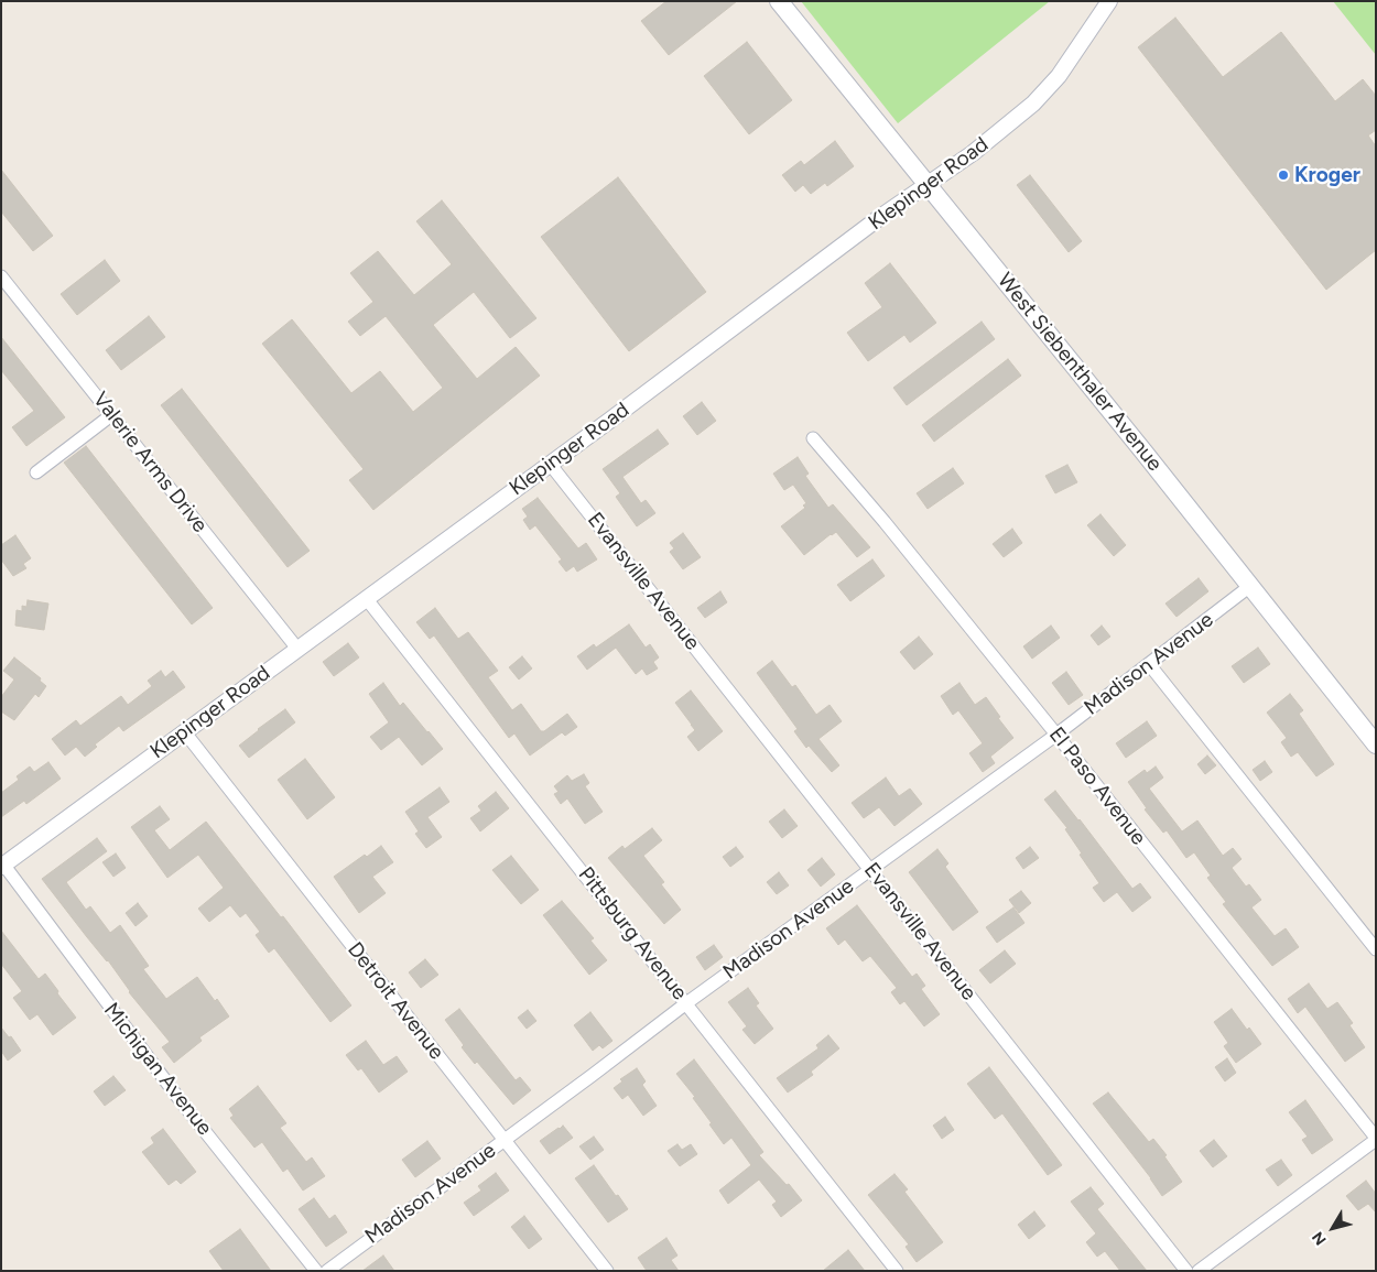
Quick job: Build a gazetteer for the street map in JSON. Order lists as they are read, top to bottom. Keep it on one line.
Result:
{"streets":{"main road":["West Siebenthaler Avenue"],"street":["Klepinger Road","Valerie Arms Drive","Evansville Avenue","Madison Avenue","El Paso Avenue","Pittsburg Avenue","Detroit Avenue","Michigan Avenue"]},"crossings":[["Klepinger Road","West Siebenthaler Avenue"],["Klepinger Road","Valerie Arms Drive"],["Klepinger Road","Evansville Avenue"],["Klepinger Road","Pittsburg Avenue"],["Klepinger Road","Detroit Avenue"],["Klepinger Road","Michigan Avenue"],["West Siebenthaler Avenue","Madison Avenue"],["Evansville Avenue","Madison Avenue"],["Madison Avenue","El Paso Avenue"],["Madison Avenue","Pittsburg Avenue"],["Madison Avenue","Detroit Avenue"]],"places":["Kroger"],"north":"bottom left"}
